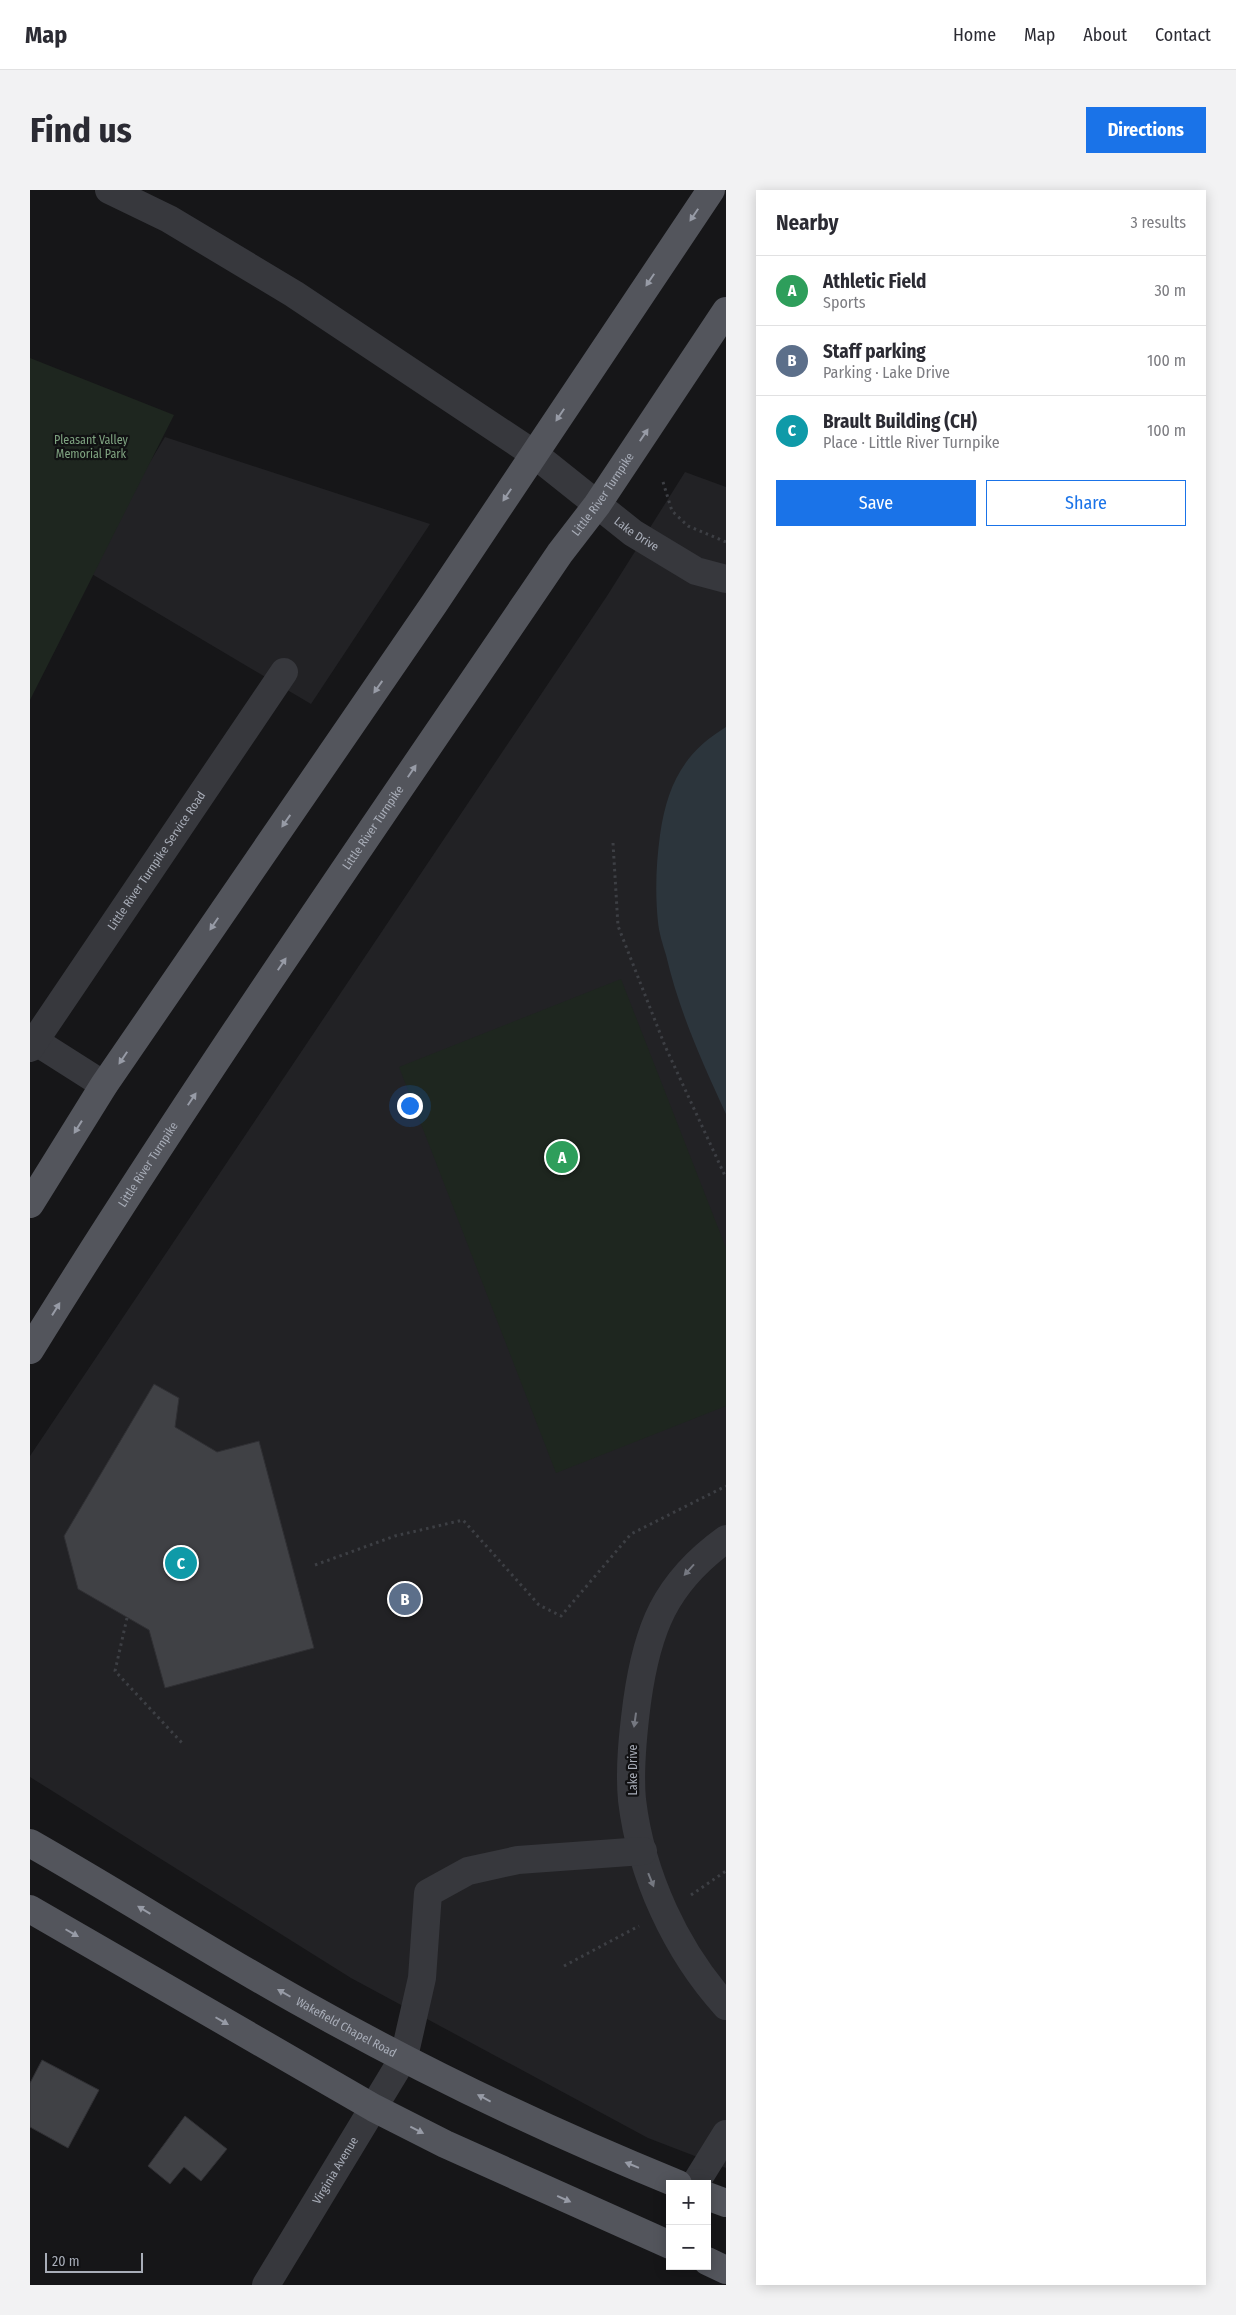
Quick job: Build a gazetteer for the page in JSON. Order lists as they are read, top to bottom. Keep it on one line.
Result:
{"streets":{"main road":["Little River Turnpike","Wakefield Chapel Road"],"street":["Lake Drive","Little River Turnpike Service Road","Virginia Avenue"]},"crossings":[["Little River Turnpike","Lake Drive"],["Lake Drive","Virginia Avenue"],["Wakefield Chapel Road","Virginia Avenue"]],"one_way":["Lake Drive"],"parks":["Pleasant Valley Memorial Park"],"scale_bar":"20 m","page":{"header":"Map","nav":["Home","Map","About","Contact"],"buttons":["Directions",["Save","Share"]],"title":"Find us","heading":["Nearby","3 results"],"list":[{"mark":"A","name":"Athletic Field","note":"Sports","value":"30 m"},{"mark":"B","name":"Staff parking","note":"Parking · Lake Drive","value":"100 m"},{"mark":"C","name":"Brault Building (CH)","note":"Place · Little River Turnpike","value":"100 m"}],"pins":["A","C","B"],"map_buttons":["+","−"],"scale":"20 m"}}
